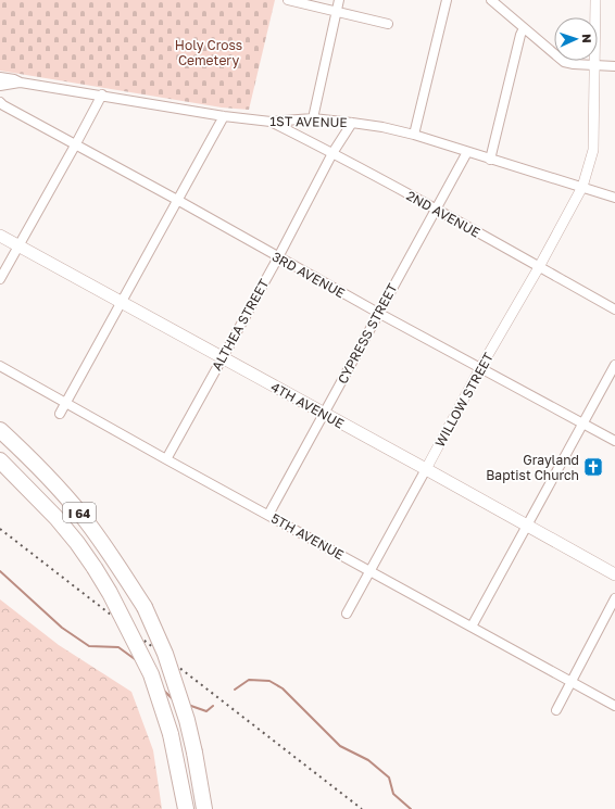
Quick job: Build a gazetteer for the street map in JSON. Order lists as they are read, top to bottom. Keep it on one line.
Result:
{"streets":{"highway":["I 64"],"main road":["4TH AVENUE"],"street":["1ST AVENUE","2ND AVENUE","3RD AVENUE","ALTHEA STREET","CYPRESS STREET","WILLOW STREET","5TH AVENUE"]},"crossings":[["1ST AVENUE","2ND AVENUE"],["1ST AVENUE","ALTHEA STREET"],["1ST AVENUE","CYPRESS STREET"],["1ST AVENUE","WILLOW STREET"],["2ND AVENUE","ALTHEA STREET"],["2ND AVENUE","CYPRESS STREET"],["2ND AVENUE","WILLOW STREET"],["3RD AVENUE","ALTHEA STREET"],["3RD AVENUE","CYPRESS STREET"],["3RD AVENUE","WILLOW STREET"],["ALTHEA STREET","4TH AVENUE"],["ALTHEA STREET","5TH AVENUE"],["CYPRESS STREET","4TH AVENUE"],["CYPRESS STREET","5TH AVENUE"],["WILLOW STREET","4TH AVENUE"],["WILLOW STREET","5TH AVENUE"]],"parks":["Holy Cross Cemetery"],"places":{"church":["Grayland Baptist Church"]},"north":"right"}
